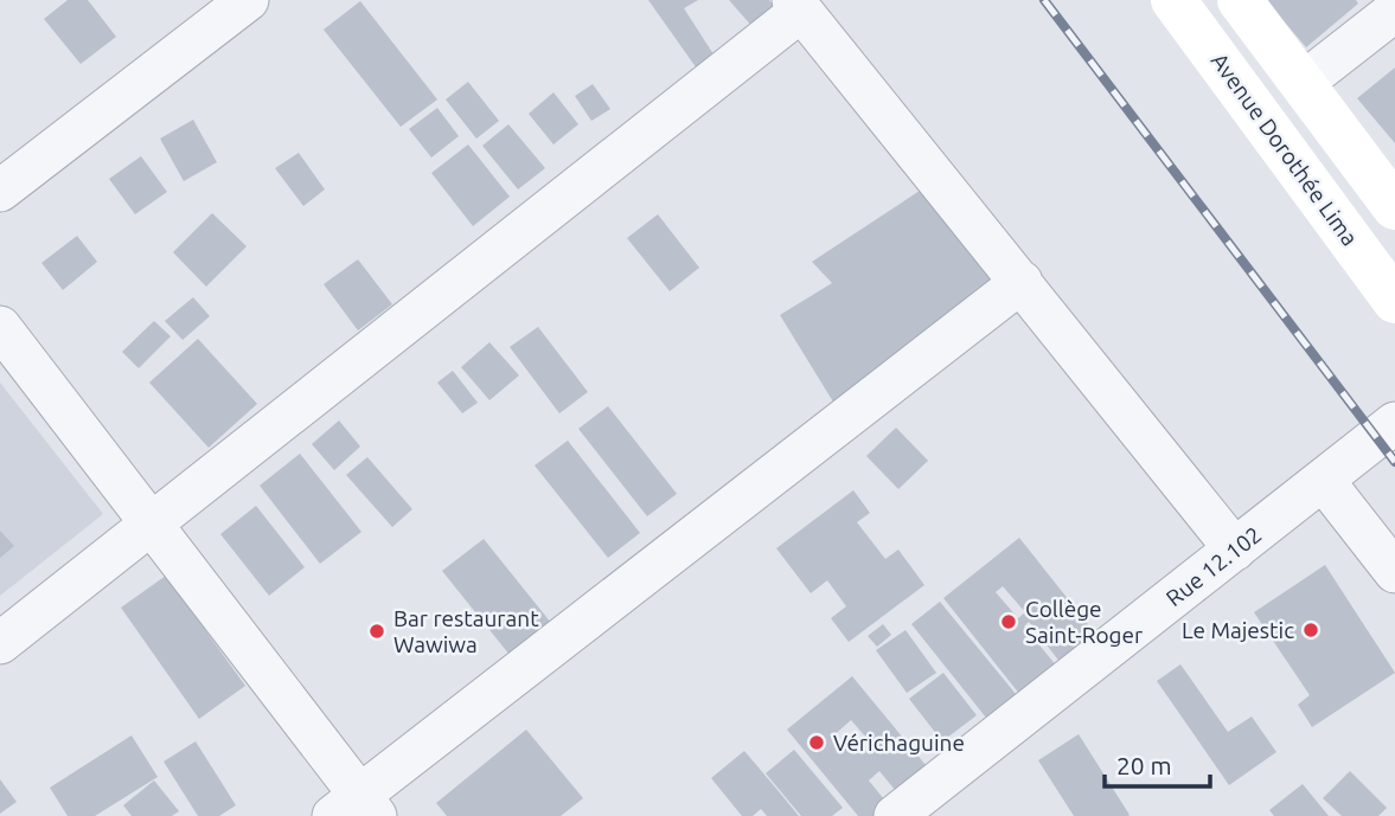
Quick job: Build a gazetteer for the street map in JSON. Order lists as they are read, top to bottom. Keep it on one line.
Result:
{"streets":{"main road":["Avenue Dorothée Lima"],"street":["Rue 12.102"]},"places":["Collège Saint-Roger","Le Majestic","Bar restaurant Wawiwa","Vérichaguine"],"scale_bar":"20 m"}
